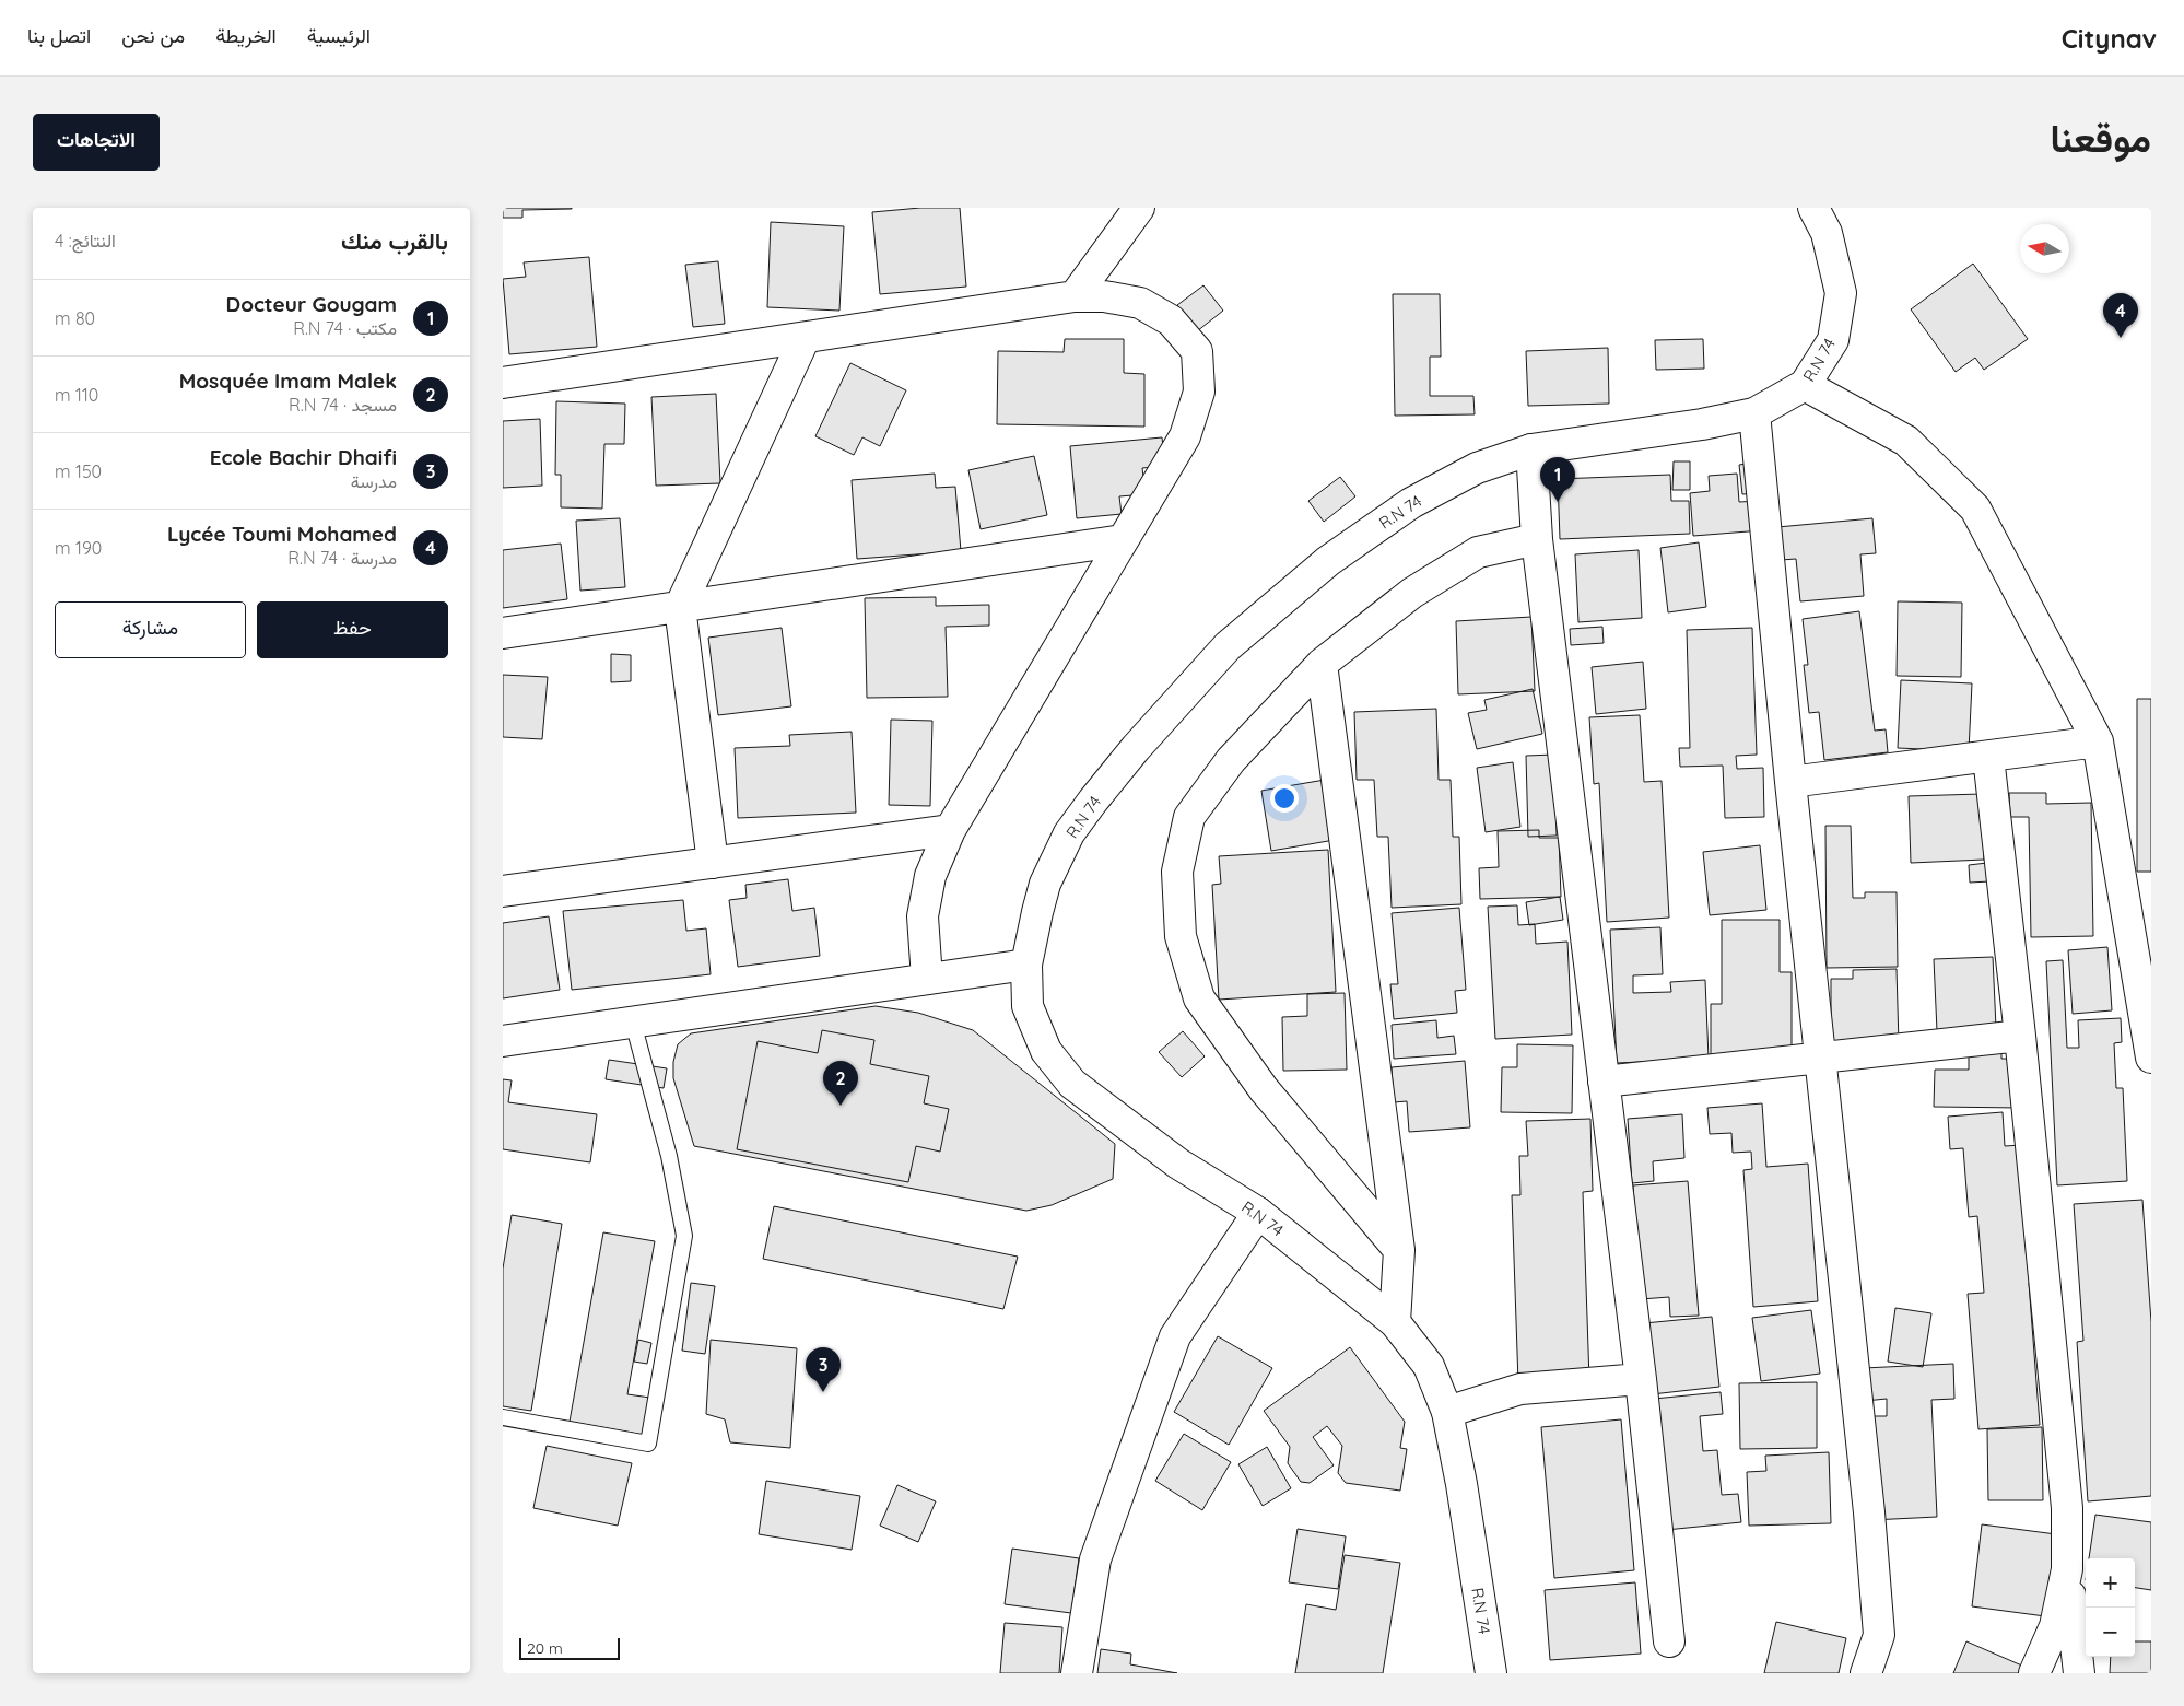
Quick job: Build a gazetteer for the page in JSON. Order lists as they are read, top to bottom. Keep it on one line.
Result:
{"streets":{"street":["R.N 74"]},"scale_bar":"20 m","north":"left","page":{"header":"Citynav","nav":["الرئيسية","الخريطة","من نحن","اتصل بنا"],"title":"موقعنا","buttons":["الاتجاهات",["حفظ","مشاركة"]],"heading":["بالقرب منك","النتائج: 4"],"list":[{"mark":"1","name":"Docteur Gougam","note":"مكتب · R.N 74","value":"80 m"},{"mark":"2","name":"Mosquée Imam Malek","note":"مسجد · R.N 74","value":"110 m"},{"mark":"3","name":"Ecole Bachir Dhaifi","note":"مدرسة","value":"150 m"},{"mark":"4","name":"Lycée Toumi Mohamed","note":"مدرسة · R.N 74","value":"190 m"}],"pins":["4","1","2","3"],"map_buttons":["+","−"],"scale":"20 m"}}
